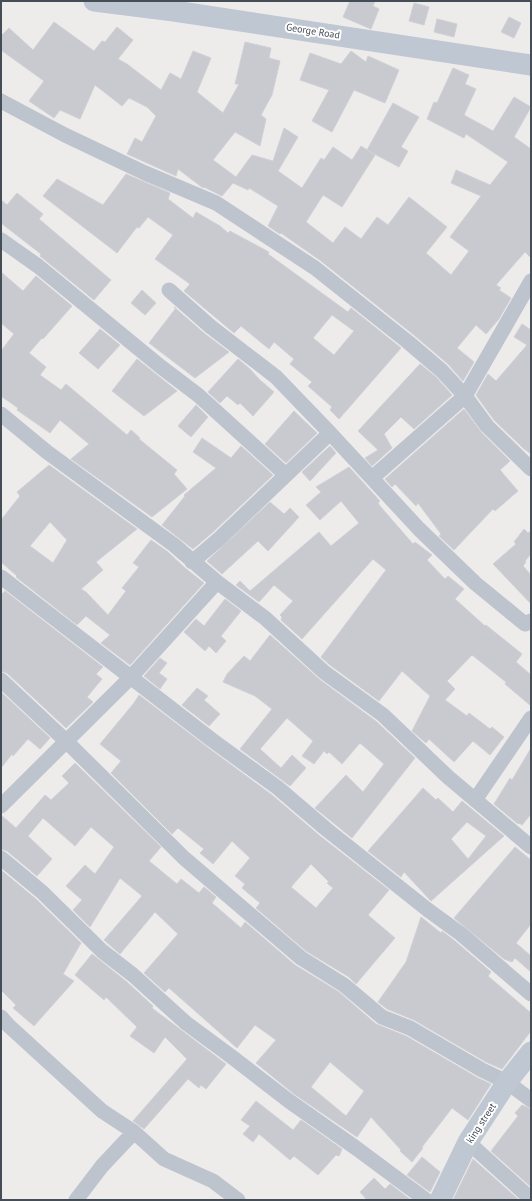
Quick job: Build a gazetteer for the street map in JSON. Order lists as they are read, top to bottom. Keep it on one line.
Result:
{"streets":{"main road":["George Road","king street"]}}
